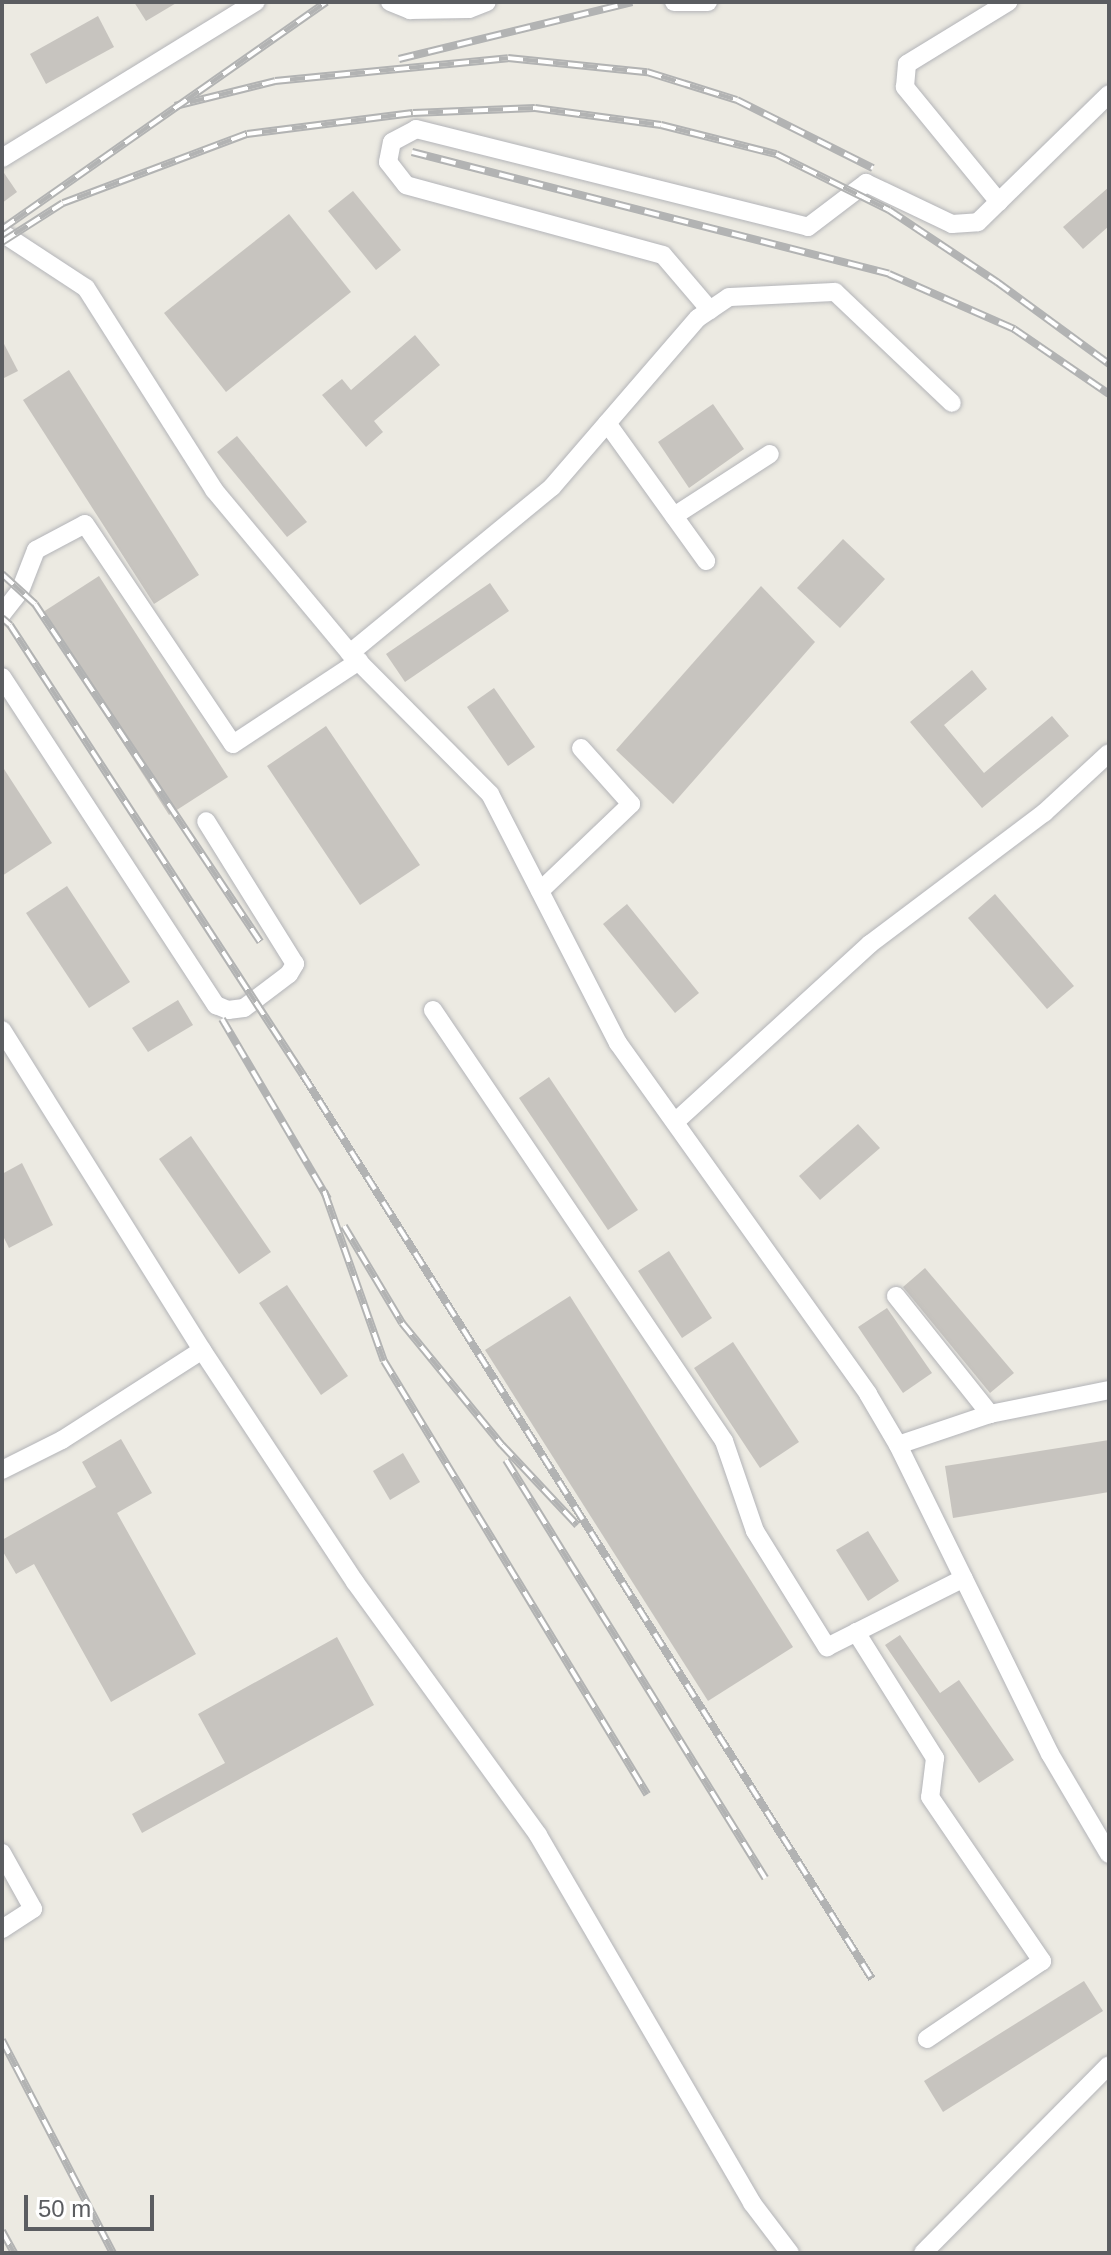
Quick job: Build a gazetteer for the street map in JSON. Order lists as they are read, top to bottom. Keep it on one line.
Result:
{"scale_bar":"50 m"}
